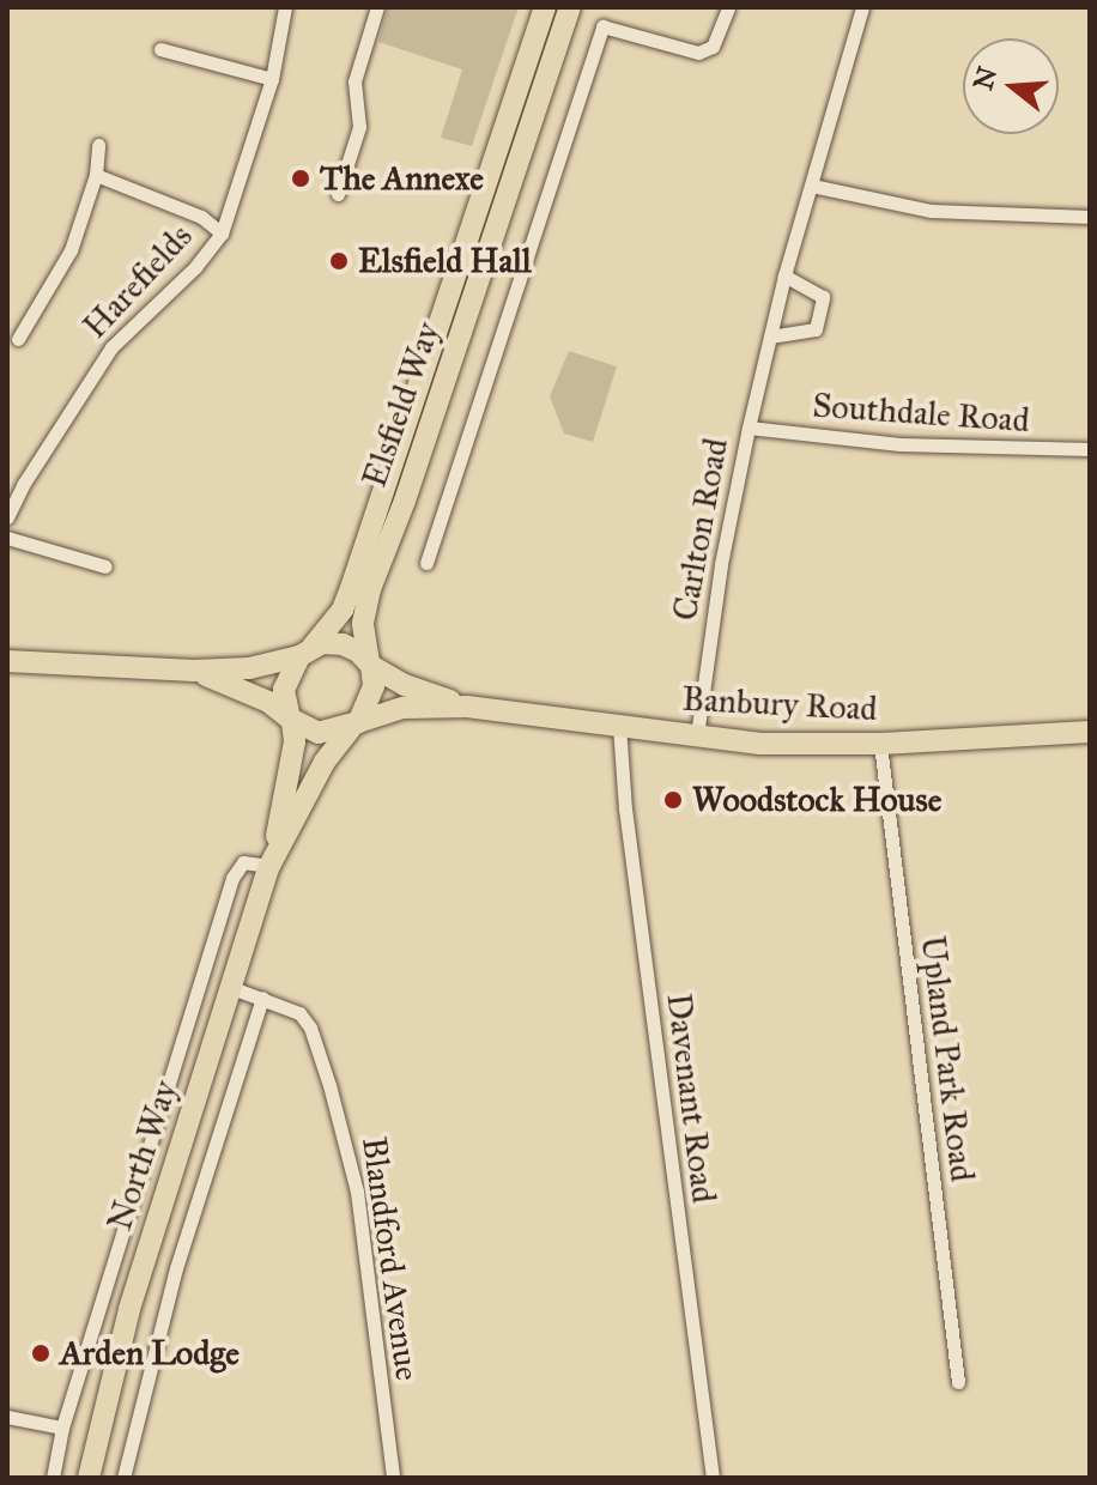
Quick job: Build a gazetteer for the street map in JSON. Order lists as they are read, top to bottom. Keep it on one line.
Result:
{"streets":{"main road":["Elsfield Way","Banbury Road","North Way"],"street":["Harefields","Southdale Road","Carlton Road","Upland Park Road","Davenant Road","Blandford Avenue"]},"crossings":[["Elsfield Way","Banbury Road"],["Elsfield Way","North Way"],["Southdale Road","Carlton Road"],["Carlton Road","Banbury Road"],["Banbury Road","Upland Park Road"],["Banbury Road","Davenant Road"],["Banbury Road","North Way"],["North Way","Blandford Avenue"]],"places":["The Annexe","Elsfield Hall","Woodstock House","Arden Lodge"],"north":"left"}
